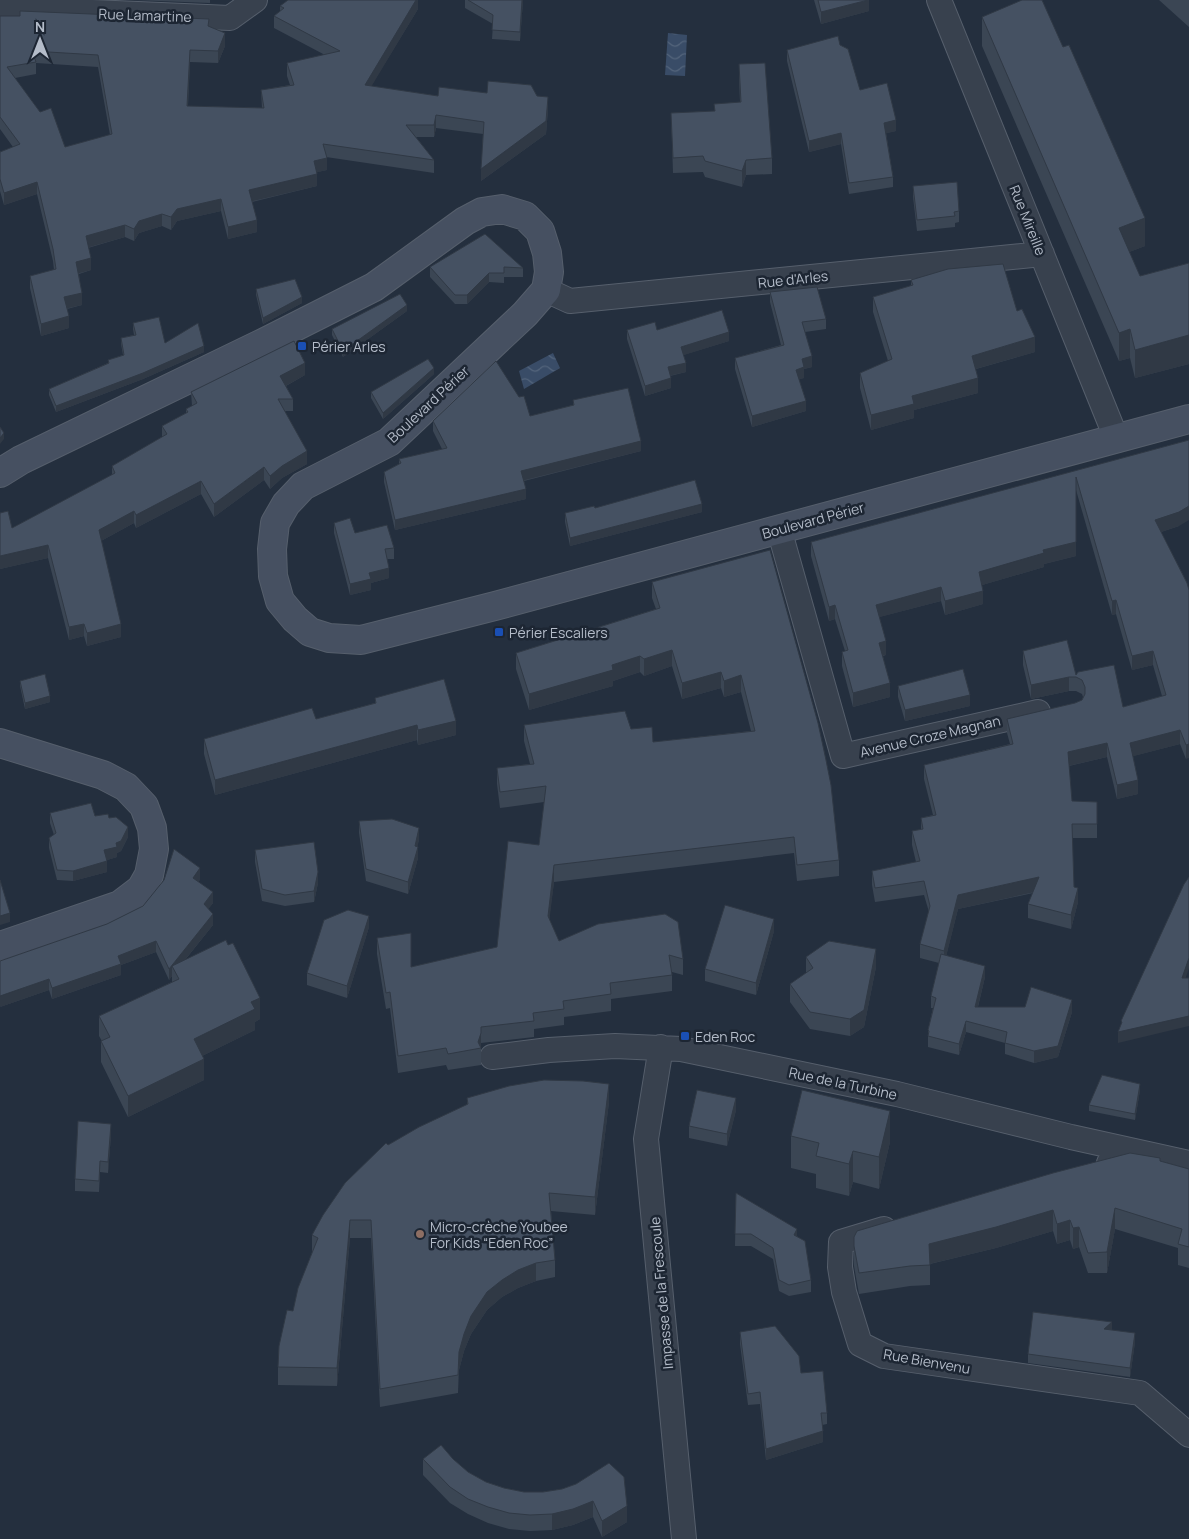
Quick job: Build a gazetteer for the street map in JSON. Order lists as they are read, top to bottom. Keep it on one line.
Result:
{"streets":{"street":["Rue Lamartine","Rue Mireille","Rue d'Arles","Boulevard Périer","Avenue Croze Magnan","Rue de la Turbine","Impasse de la Frescoule","Rue Bienvenu"]},"crossings":[["Rue Mireille","Rue d'Arles"],["Rue Mireille","Boulevard Périer"],["Rue d'Arles","Boulevard Périer"],["Boulevard Périer","Avenue Croze Magnan"],["Rue de la Turbine","Impasse de la Frescoule"]],"places":{"transit":["Périer Arles","Périer Escaliers","Eden Roc"],"other":["Micro-crèche Youbee For Kids “Eden Roc”"]},"north":"top"}
